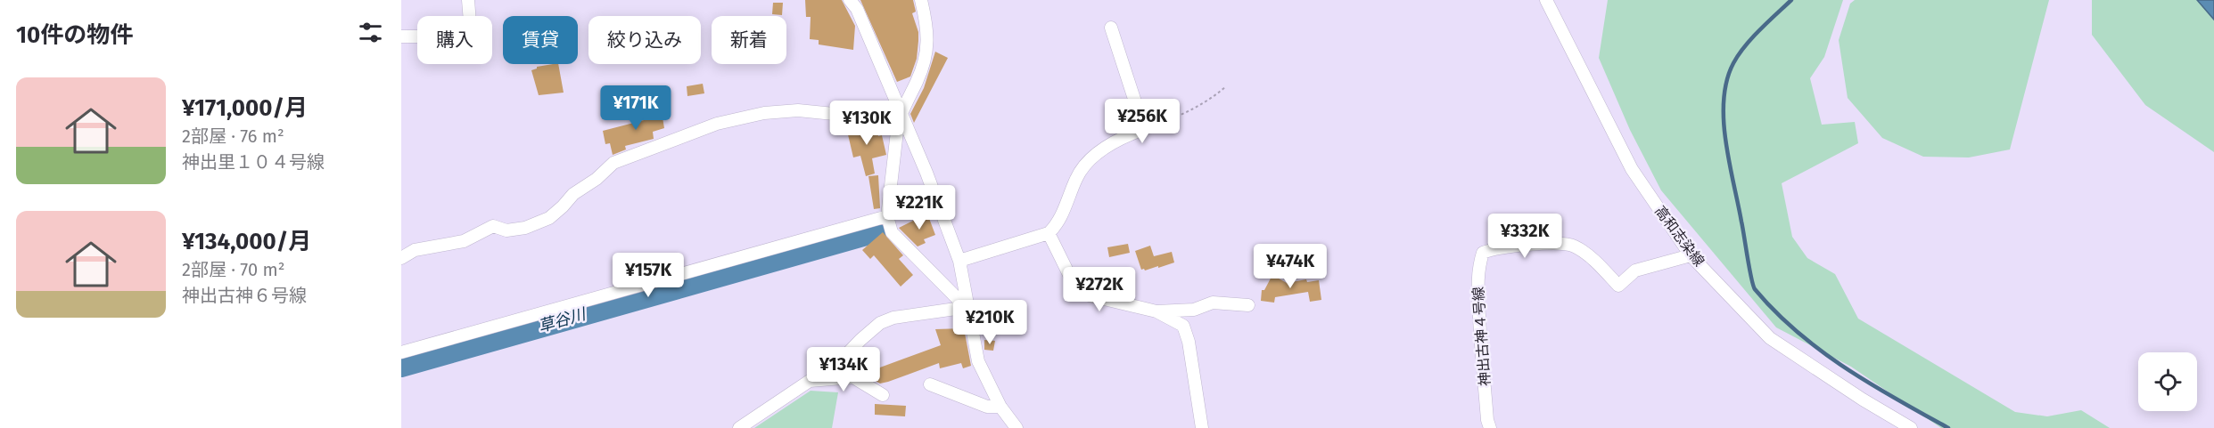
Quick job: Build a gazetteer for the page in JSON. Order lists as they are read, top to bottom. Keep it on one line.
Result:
{"streets":{"street":["高和志染線","神出古神４号線"]},"crossings":[["高和志染線","神出古神４号線"]],"water":["草谷川"],"page":{"heading":"10件の物件","chip":["購入","賃貸","絞り込み","新着"],"list":[{"name":"¥171,000/月","note":"2部屋 · 76 m² · 神出里１０４号線"},{"name":"¥134,000/月","note":"2部屋 · 70 m² · 神出古神６号線"}],"price":["¥171K","¥256K","¥130K","¥221K","¥332K","¥474K","¥157K","¥272K","¥210K","¥134K"]}}
